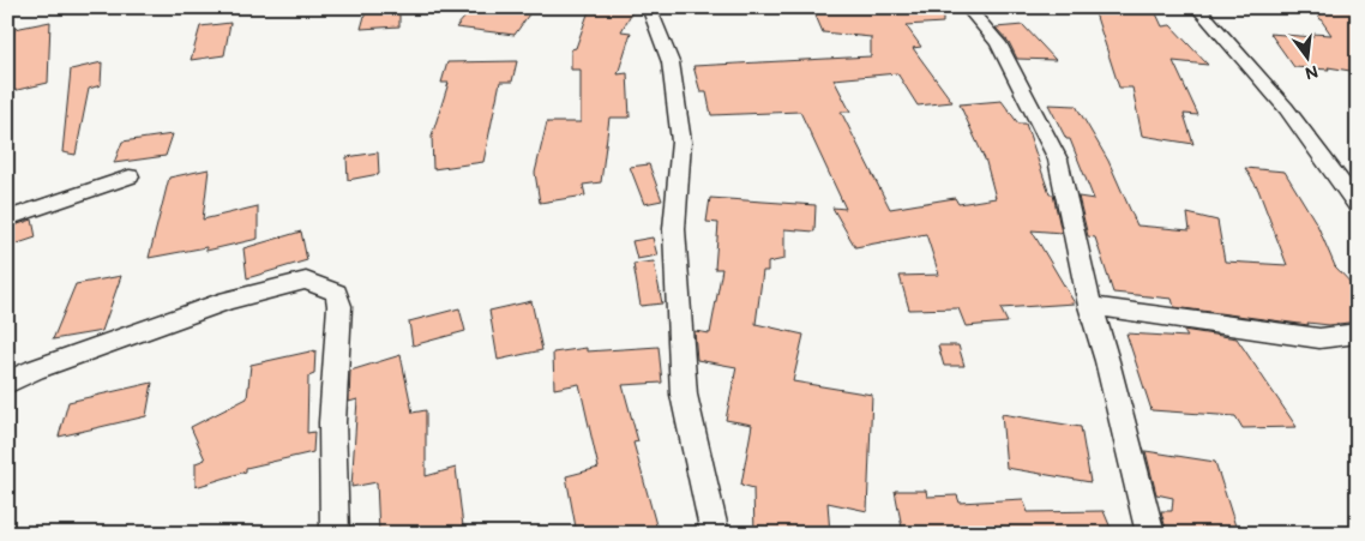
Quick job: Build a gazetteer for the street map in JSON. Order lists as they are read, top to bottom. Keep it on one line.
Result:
{"north":"bottom"}
